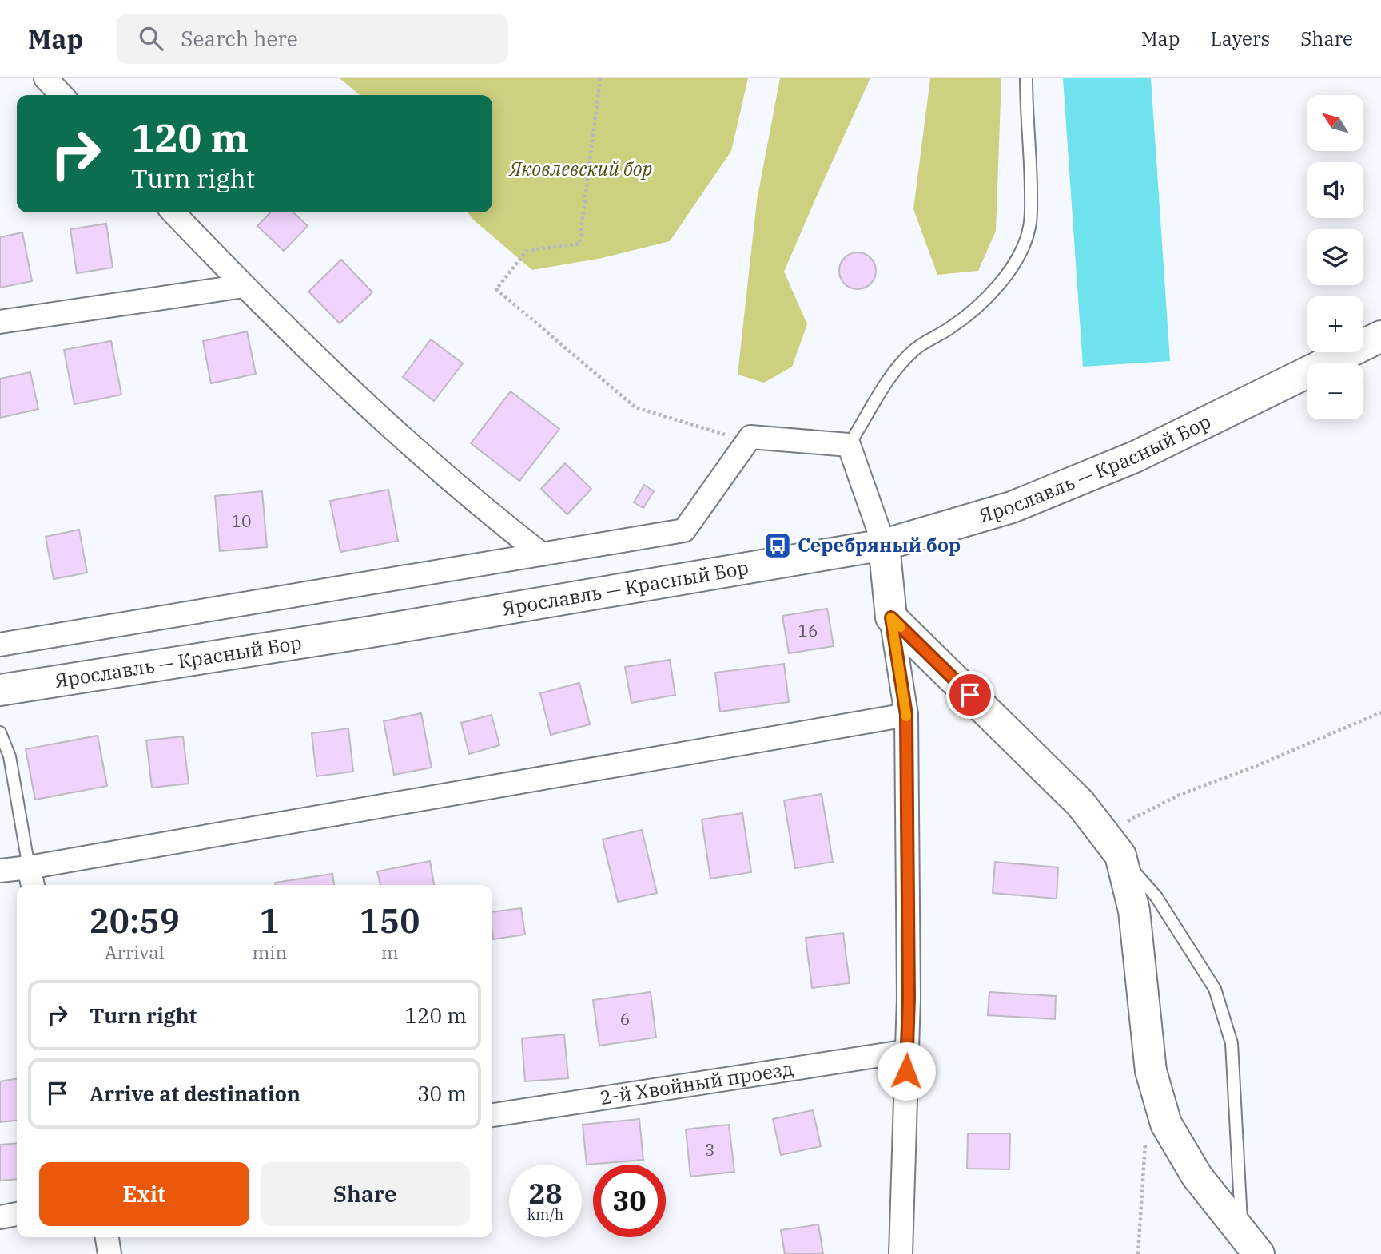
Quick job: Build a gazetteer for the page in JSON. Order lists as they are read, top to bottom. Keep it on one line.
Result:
{"streets":{"street":["Ярославль — Красный Бор","2-й Хвойный проезд"]},"parks":["Яковлевский бор"],"places":{"bus stop":["Серебряный бор"]},"house_numbers":["10","16","6","3"],"north":"top left","page":{"header":"Map","search":"Search here","nav":["Map","Layers","Share"],"map_buttons":["+","−"],"turn":["120 m","Turn right"],"eta":["20:59","Arrival","1","min","150","m"],"list":[{"name":"Turn right","value":"120 m"},{"name":"Arrive at destination","value":"30 m"}],"buttons":["Exit","Share"],"speed":"28 km/h","limit":"30"}}
